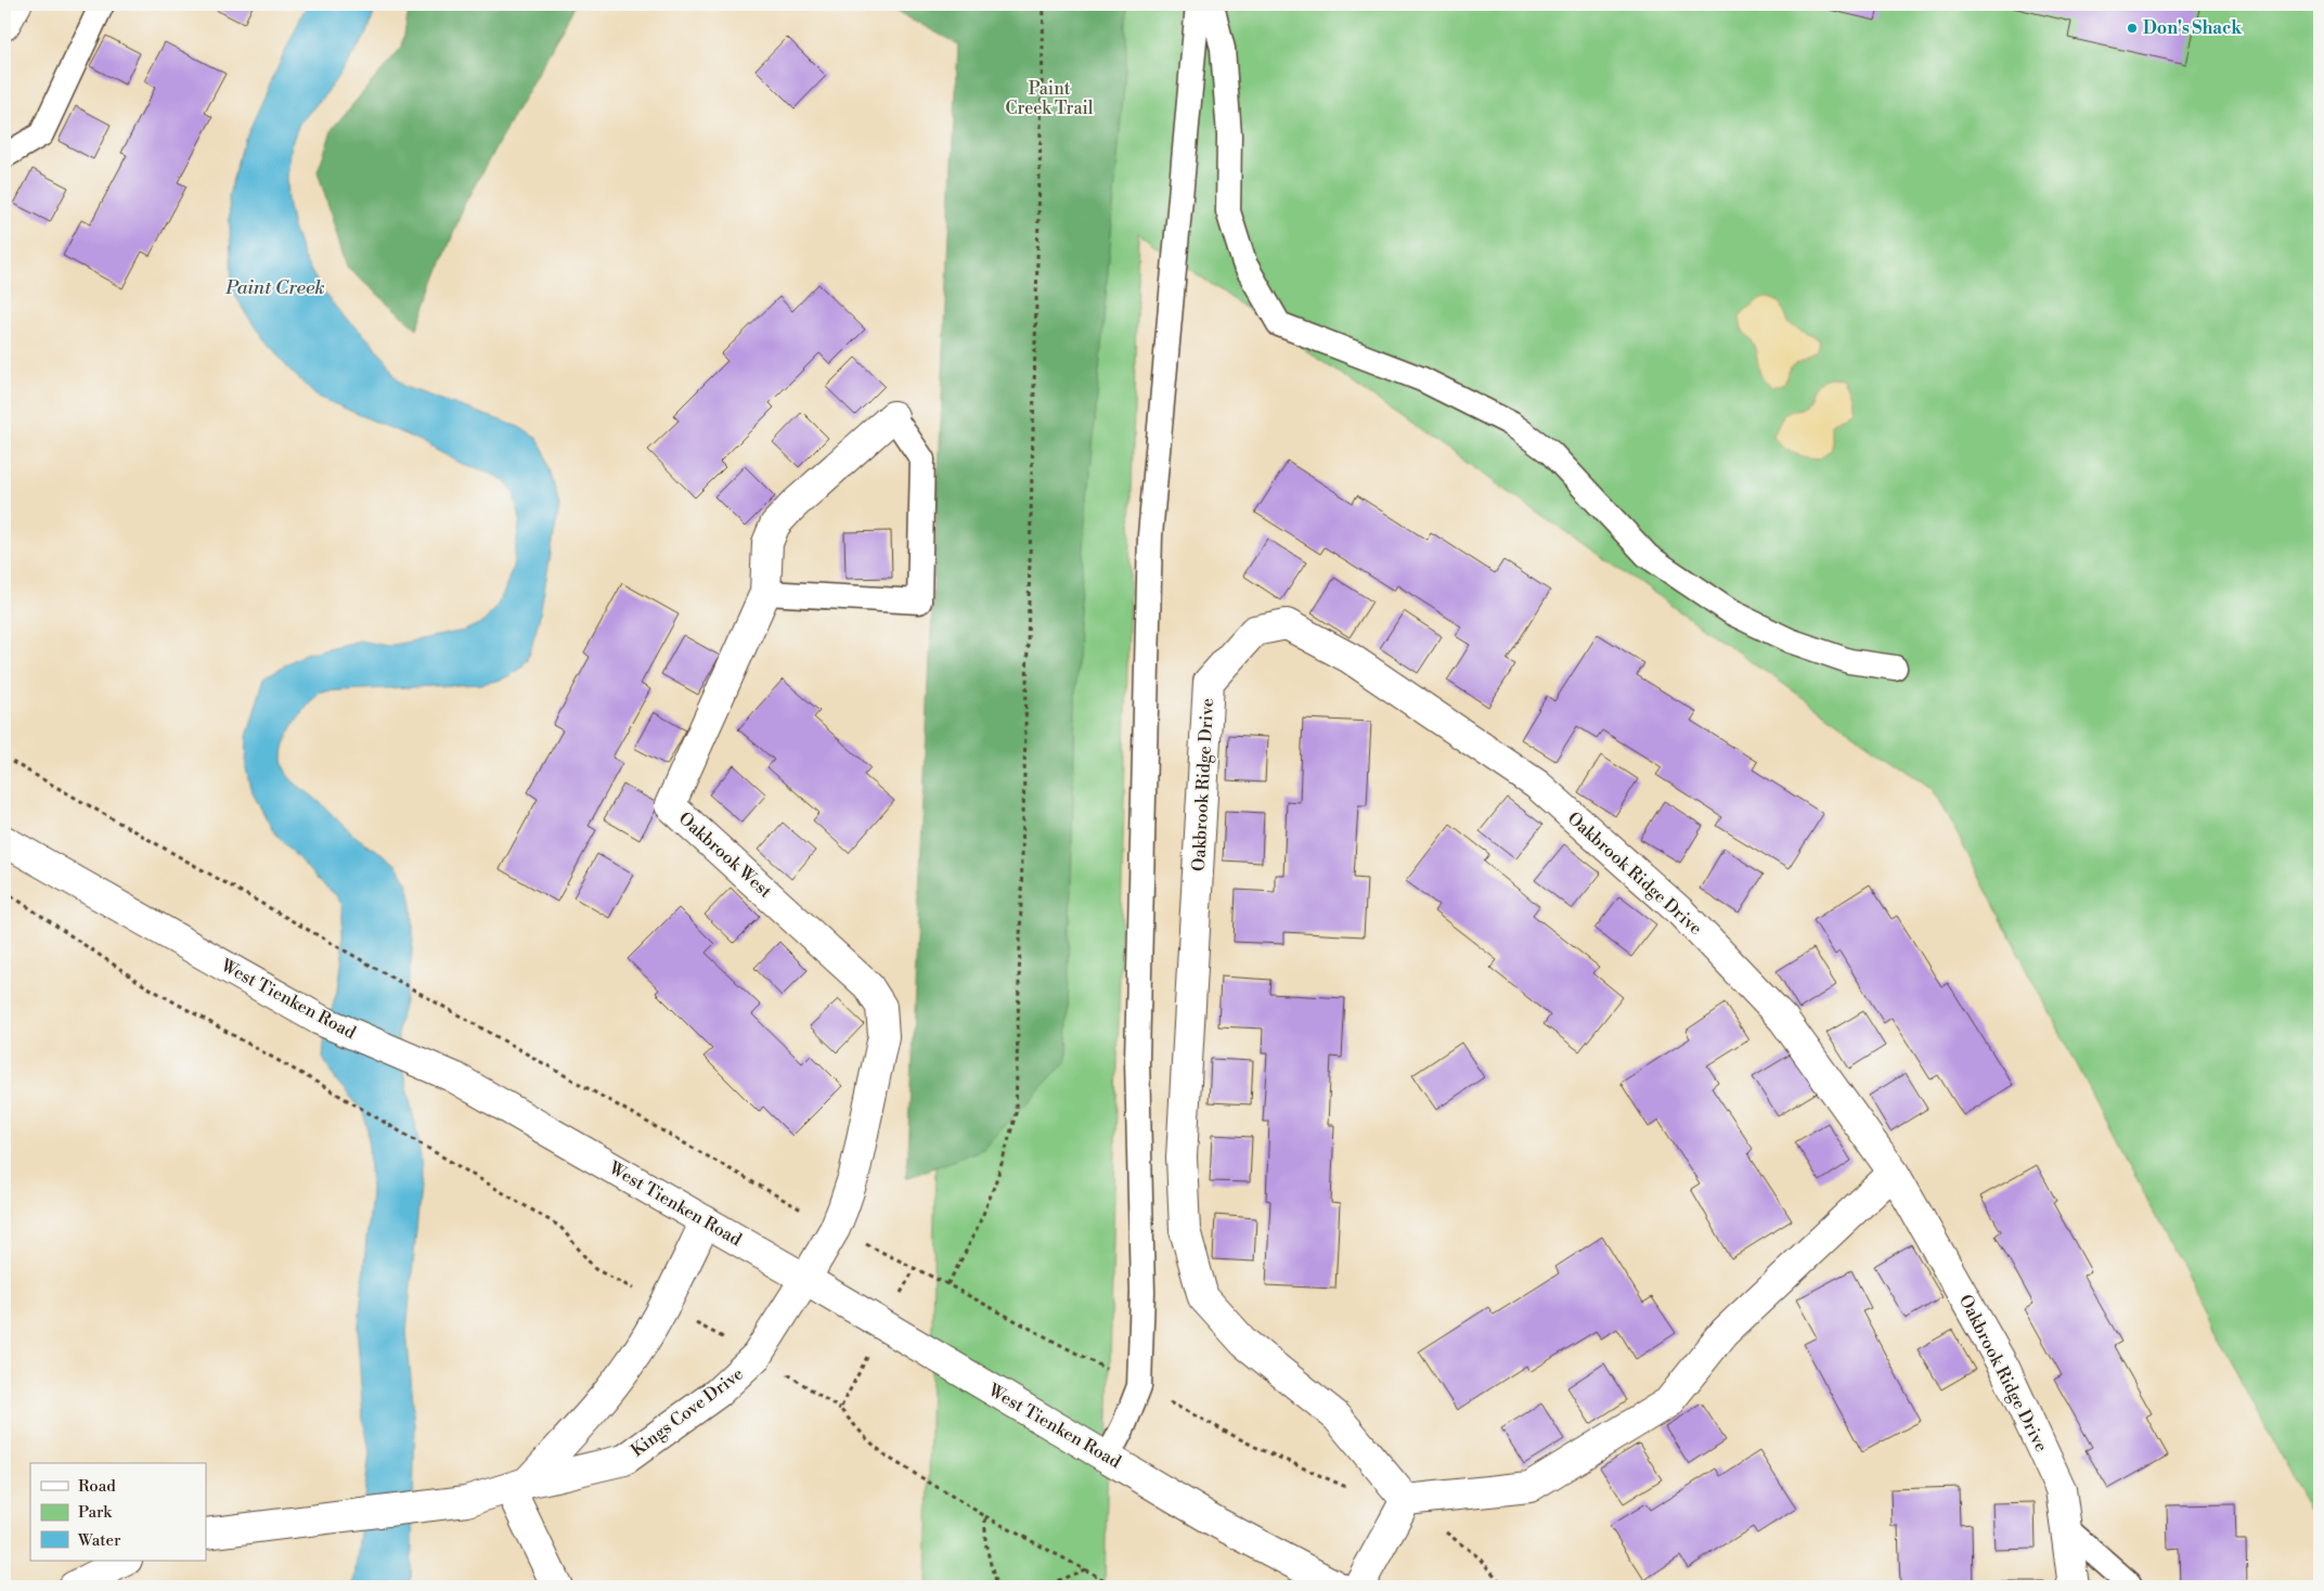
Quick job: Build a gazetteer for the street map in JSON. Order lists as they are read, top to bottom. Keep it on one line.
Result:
{"streets":{"street":["Oakbrook Ridge Drive","Oakbrook West","West Tienken Road","Kings Cove Drive"]},"crossings":[["Oakbrook West","West Tienken Road"],["Oakbrook West","Kings Cove Drive"],["West Tienken Road","Kings Cove Drive"]],"water":["Paint Creek"],"parks":["Paint Creek Trail"],"places":["Don's Shack"],"legend":["Road","Park","Water"]}
